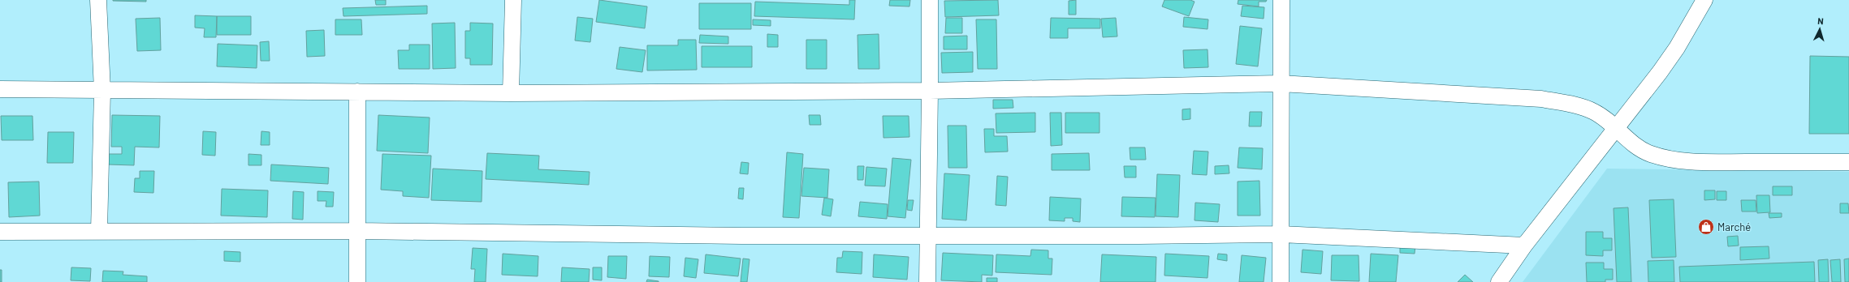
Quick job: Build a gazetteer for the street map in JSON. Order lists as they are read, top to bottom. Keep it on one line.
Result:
{"places":{"shop":["Marché"]},"north":"top"}
